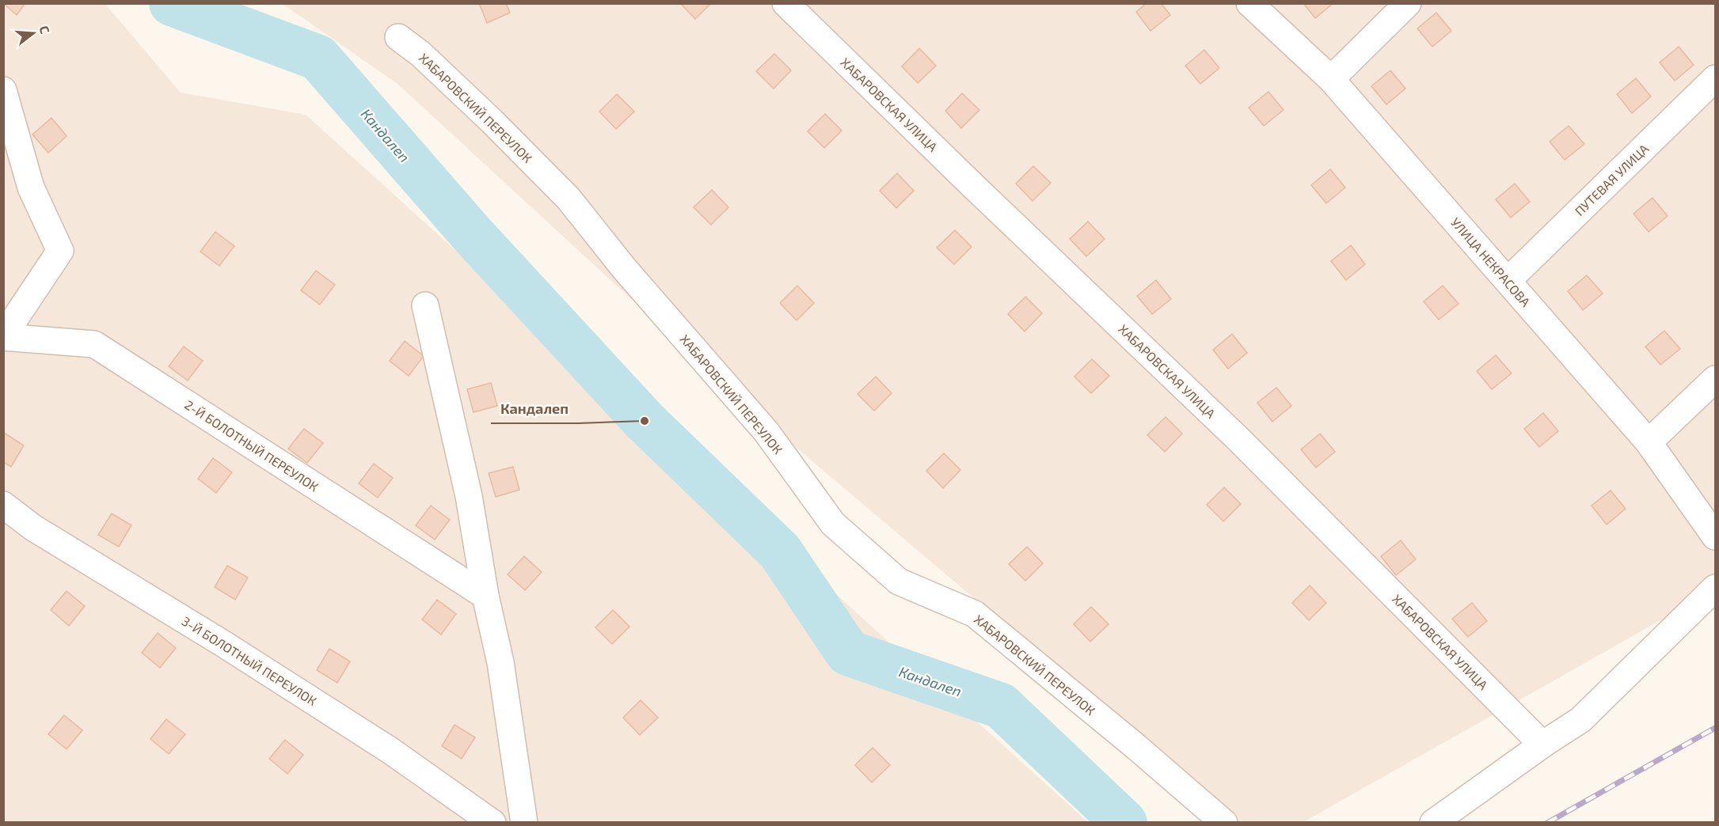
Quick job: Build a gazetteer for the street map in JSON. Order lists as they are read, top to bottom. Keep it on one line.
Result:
{"streets":{"street":["ХАБАРОВСКАЯ УЛИЦА","ХАБАРОВСКИЙ ПЕРЕУЛОК","ПУТЕВАЯ УЛИЦА","УЛИЦА НЕКРАСОВА","2-Й БОЛОТНЫЙ ПЕРЕУЛОК","3-Й БОЛОТНЫЙ ПЕРЕУЛОК"]},"crossings":[["ПУТЕВАЯ УЛИЦА","УЛИЦА НЕКРАСОВА"]],"water":["Кандалеп"],"places":["Кандалеп"],"north":"right"}
